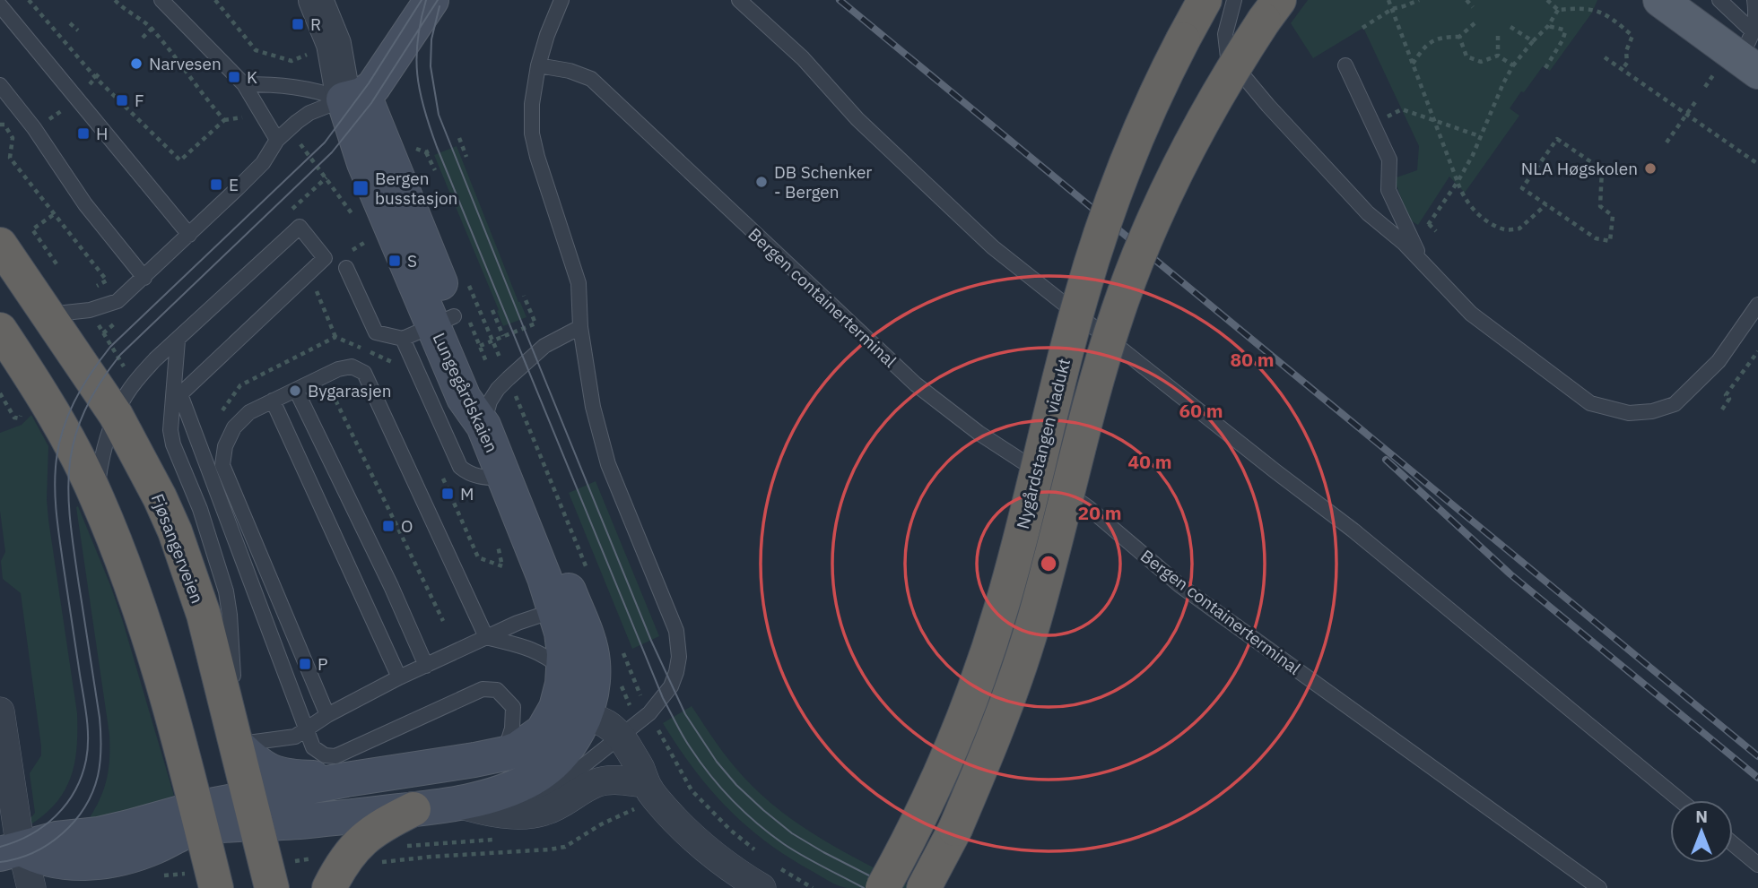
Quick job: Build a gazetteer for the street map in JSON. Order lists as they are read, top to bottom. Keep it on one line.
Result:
{"streets":{"highway":["Nygårdstangen viadukt","Fjøsangerveien"],"main road":["Lungegårdskaien"],"lane":["Bergen containerterminal"]},"crossings":[["Lungegårdskaien","Fjøsangerveien"]],"places":{"transit":["R","K","F","H","E","Bergen busstasjon","S","M","O","P"],"other":["Narvesen","NLA Høgskolen","DB Schenker - Bergen","Bygarasjen"]},"north":"top","rings":["80 m","60 m","40 m","20 m"]}
